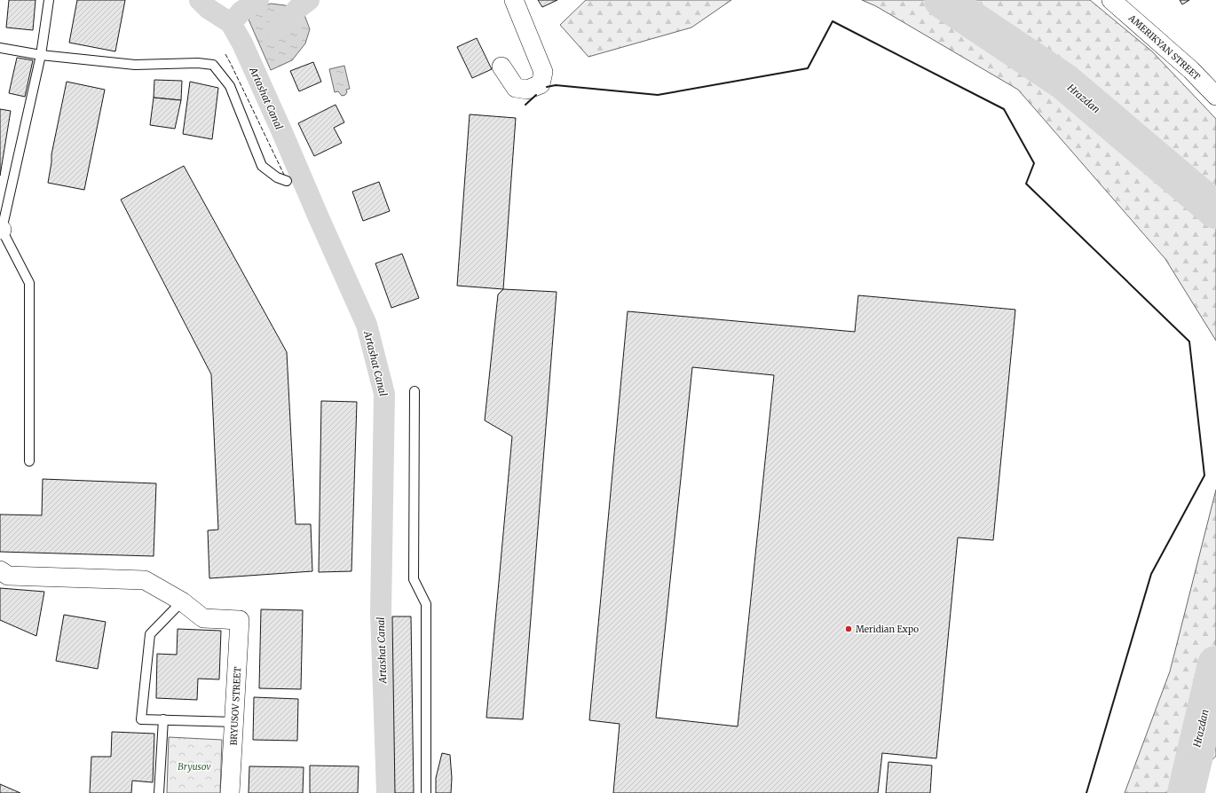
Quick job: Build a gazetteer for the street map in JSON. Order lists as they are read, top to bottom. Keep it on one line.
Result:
{"streets":{"street":["AMERIKYAN STREET","BRYUSOV STREET"]},"water":["Artashat Canal","Hrazdan"],"parks":["Bryusov"],"places":["Meridian Expo"]}
